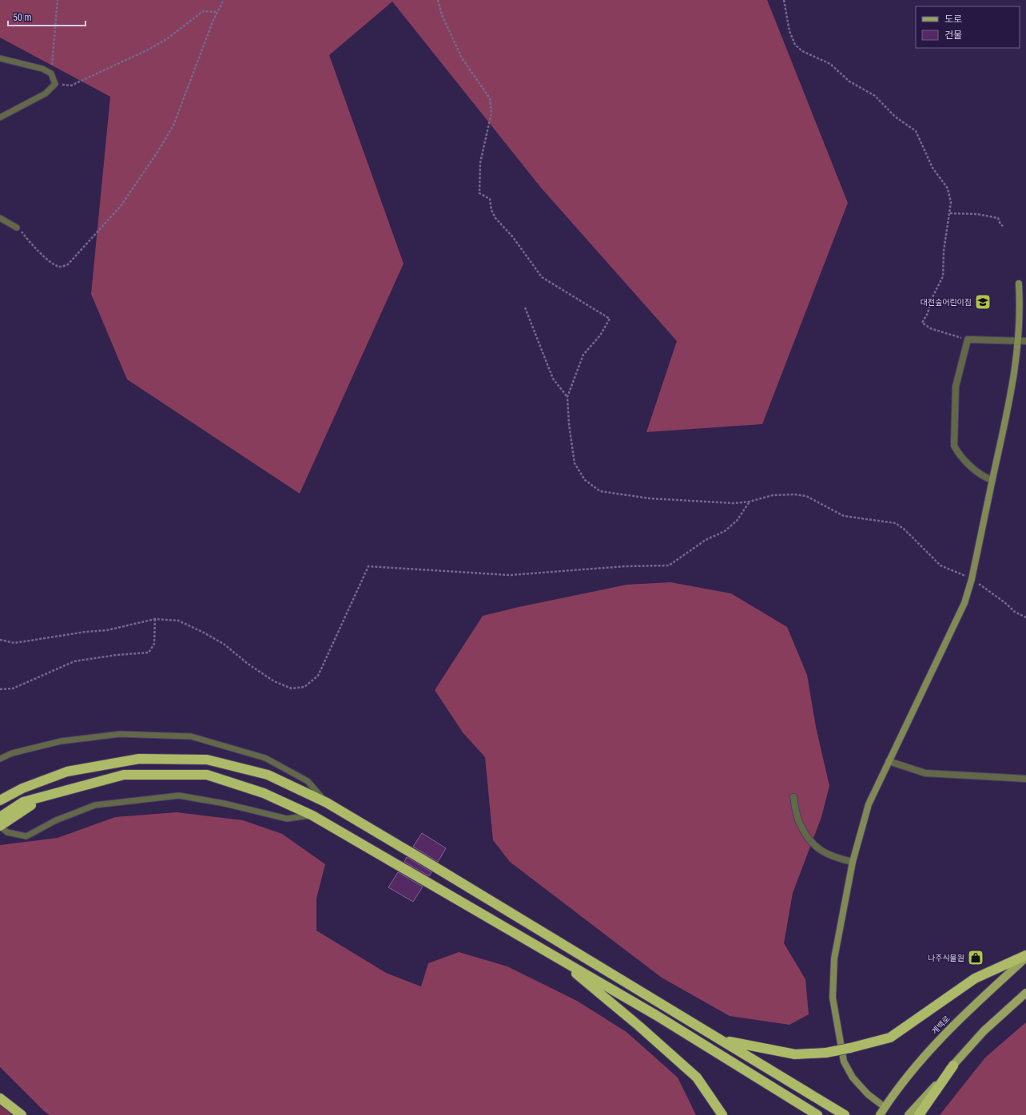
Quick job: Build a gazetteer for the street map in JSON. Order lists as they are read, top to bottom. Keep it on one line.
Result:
{"streets":{"main road":["계백로"]},"places":{"school or university":["대전숲어린이집"],"shop":["나주식물원"]},"legend":["도로","건물"],"scale_bar":"50 m"}
